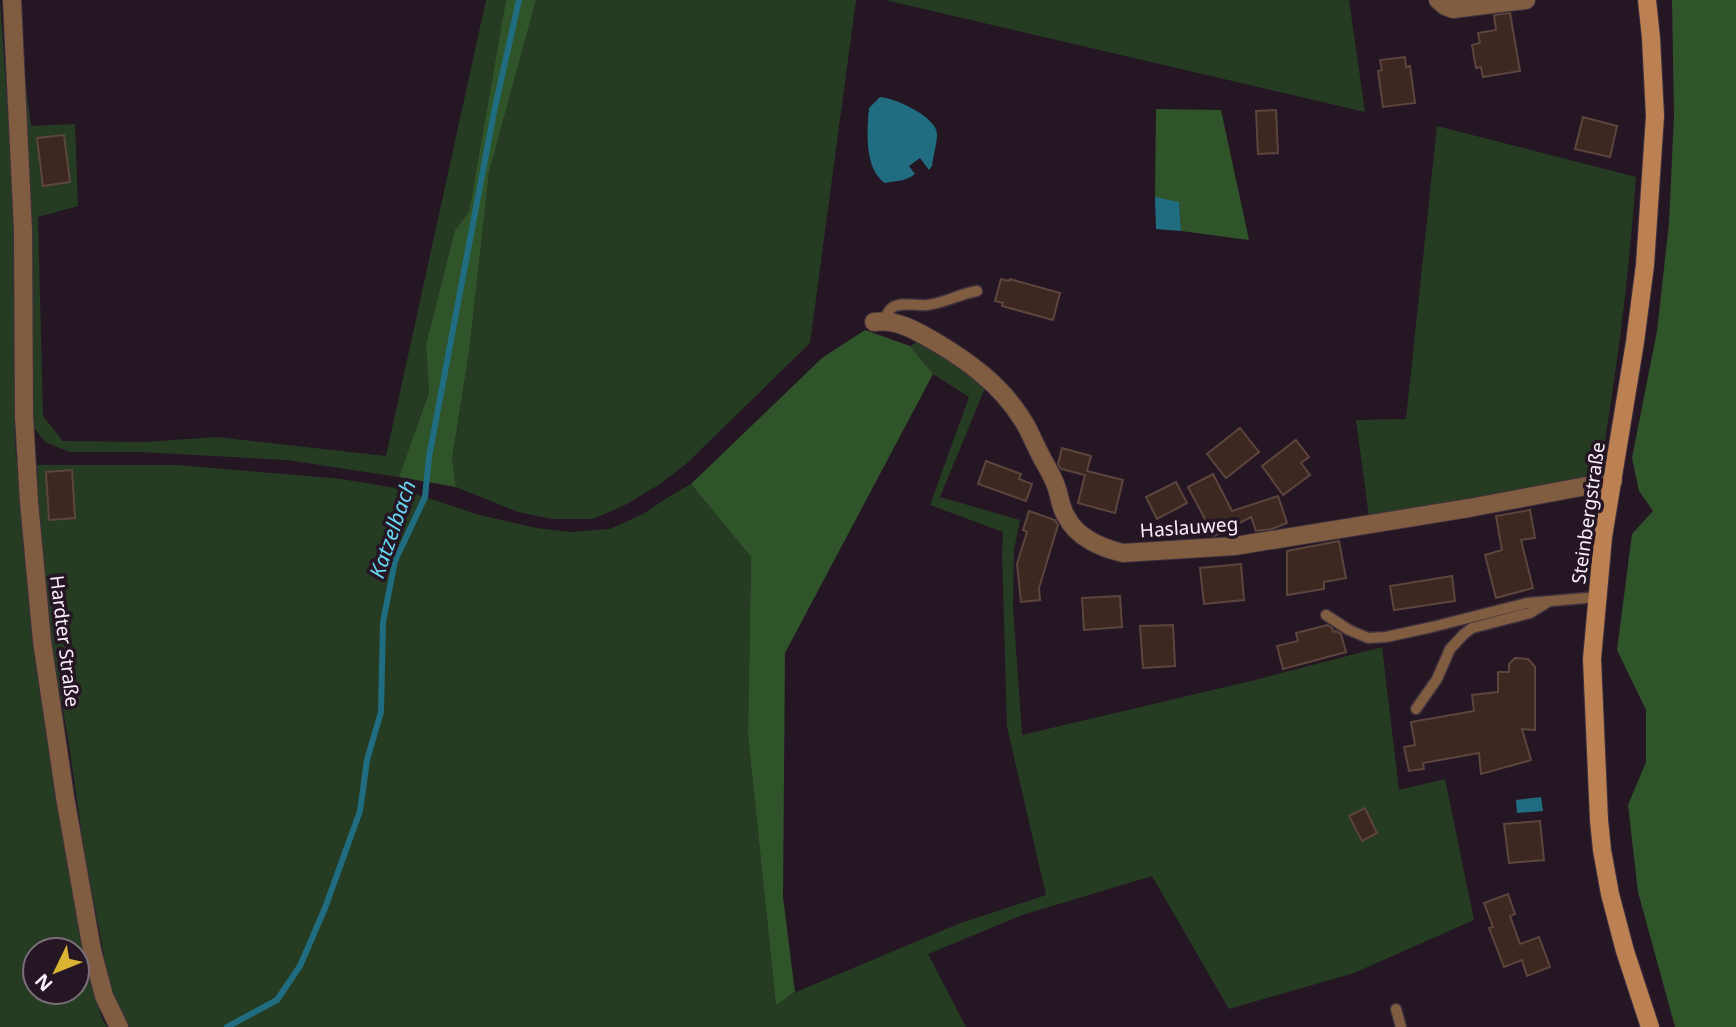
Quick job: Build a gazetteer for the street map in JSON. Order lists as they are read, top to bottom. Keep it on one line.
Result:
{"streets":{"main road":["Steinbergstraße"],"street":["Haslauweg","Hardter Straße"]},"crossings":[["Steinbergstraße","Haslauweg"]],"water":["Katzelbach"],"north":"bottom left"}
